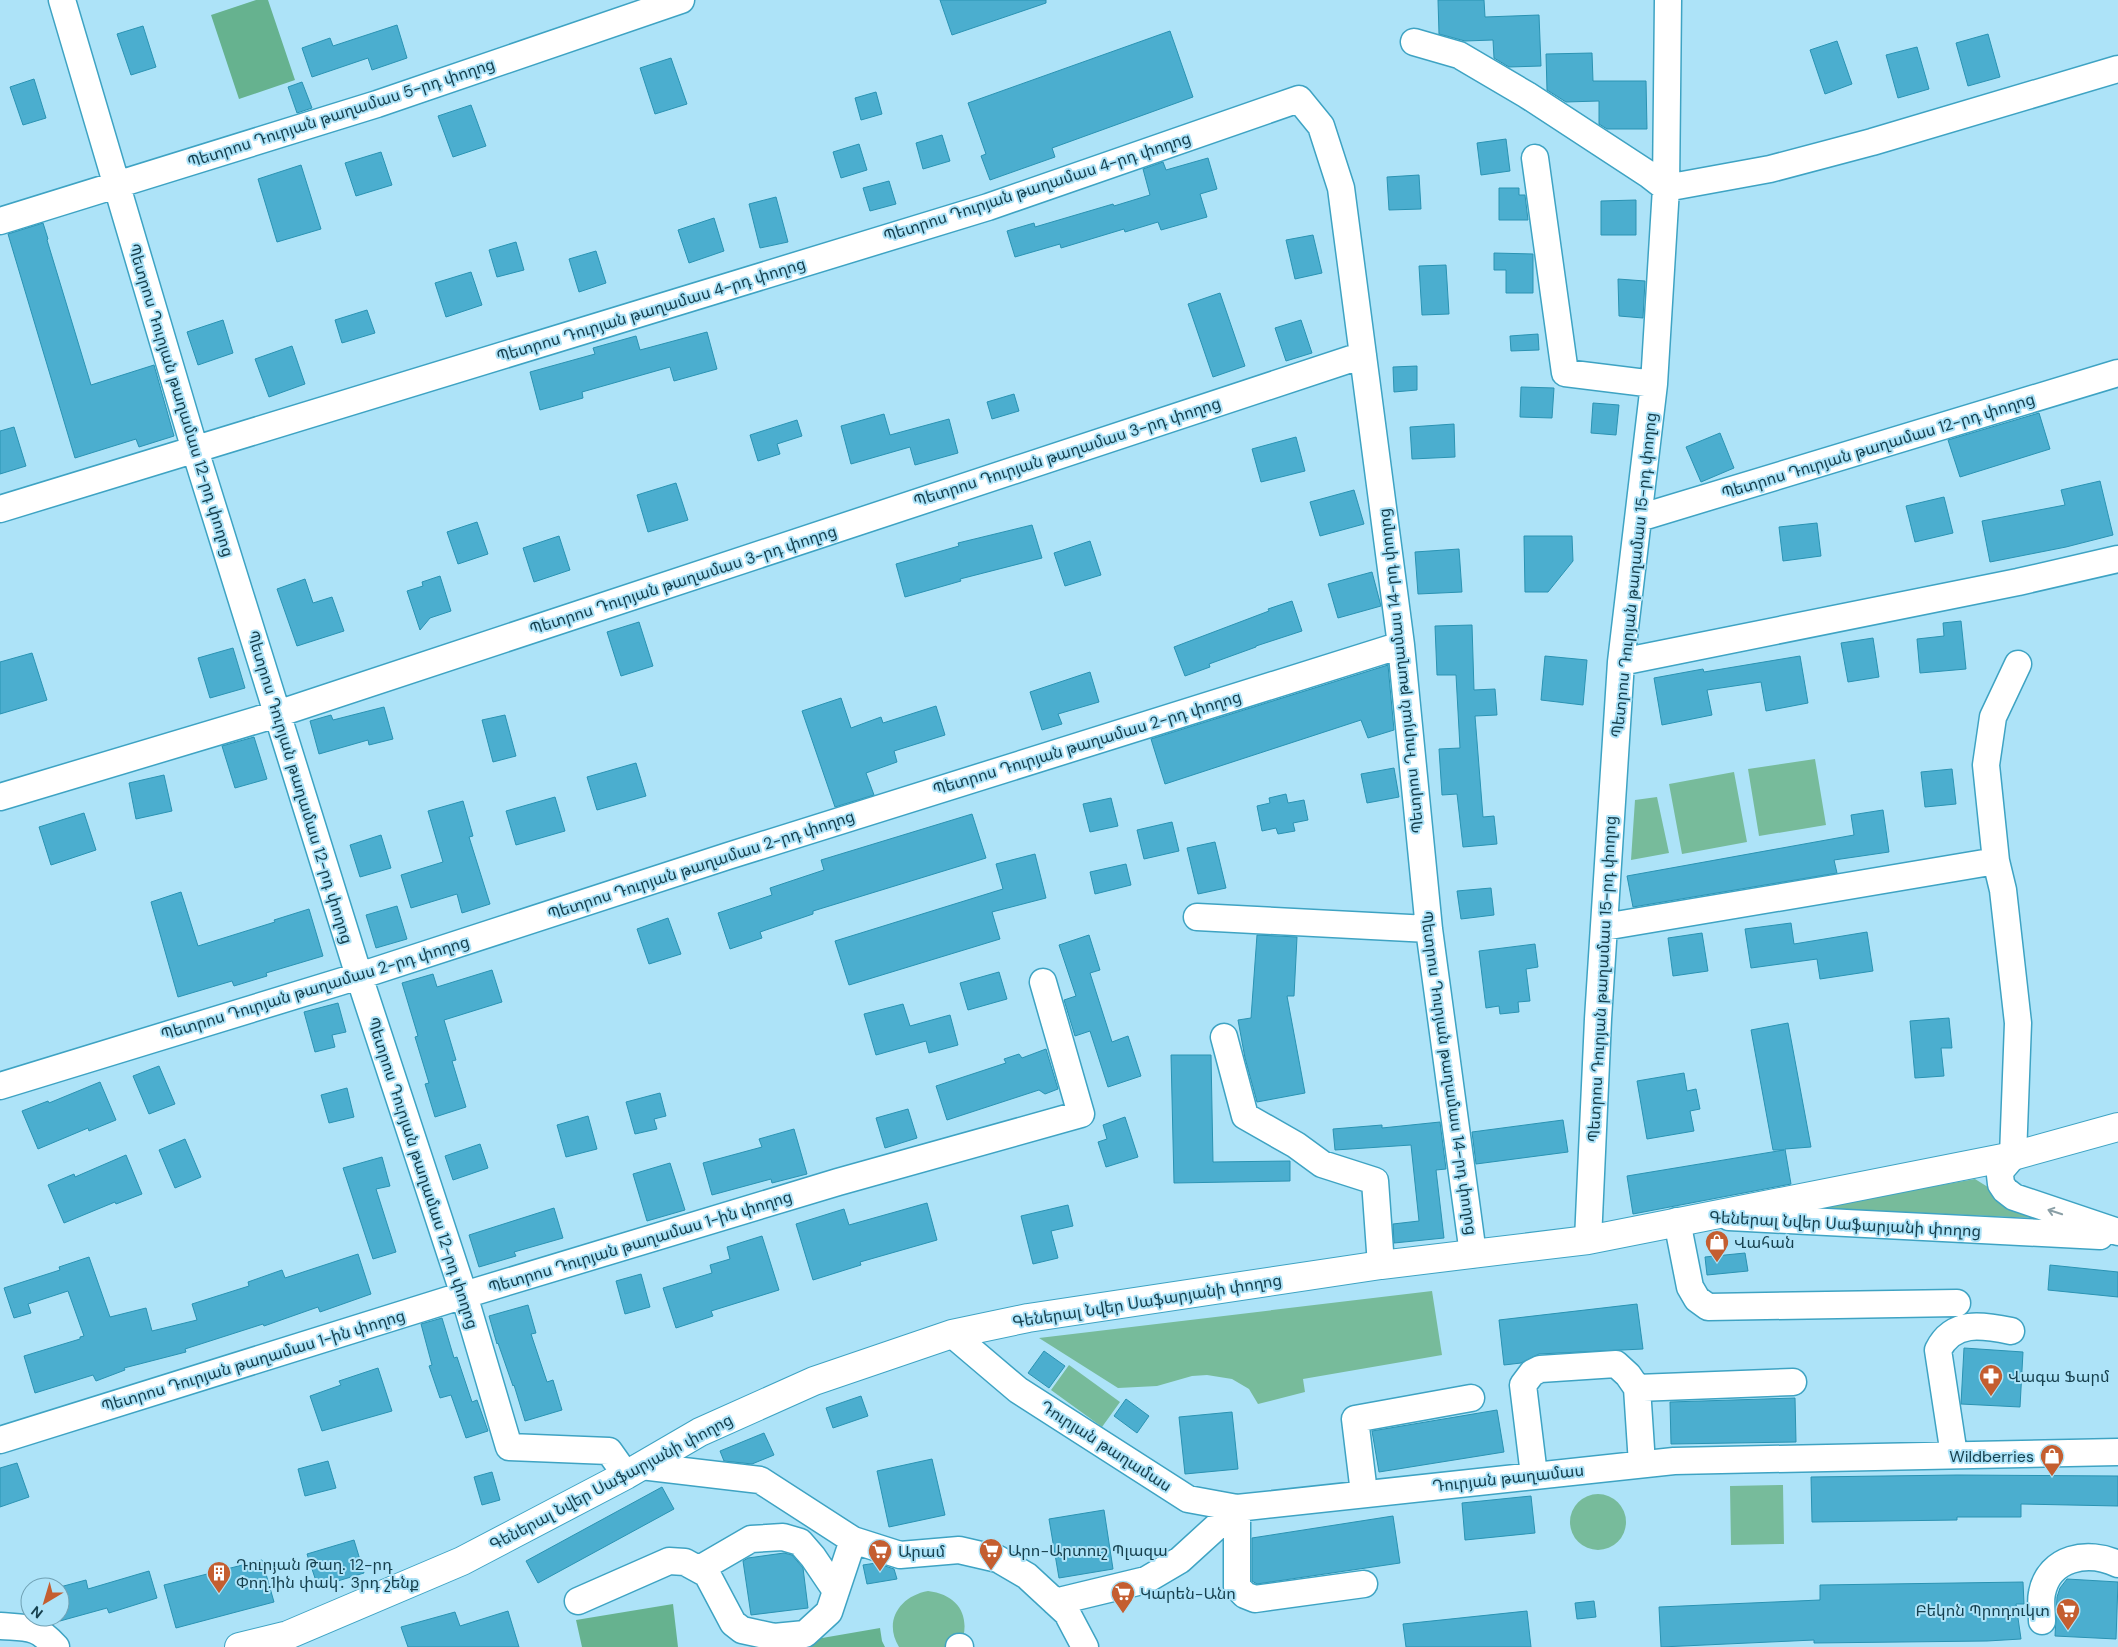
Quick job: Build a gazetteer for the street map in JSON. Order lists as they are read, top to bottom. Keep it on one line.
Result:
{"streets":{"main road":["Գեներալ Նվեր Սաֆարյանի փողոց"],"street":["Պետրոս Դուրյան թաղամաս 5-րդ փողոց","Պետրոս Դուրյան թաղամաս 4-րդ փողոց","Պետրոս Դուրյան թաղամաս 12-րդ փողոց","Պետրոս Դուրյան թաղամաս 3-րդ փողոց","Պետրոս Դուրյան թաղամաս 15-րդ փողոց","Պետրոս Դուրյան թաղամաս 14-րդ փողոց","Պետրոս Դուրյան թաղամաս 2-րդ փողոց","Պետրոս Դուրյան թաղամաս 1-ին փողոց","Դուրյան թաղամաս"]},"crossings":[["Պետրոս Դուրյան թաղամաս 5-րդ փողոց","Պետրոս Դուրյան թաղամաս 12-րդ փողոց"],["Պետրոս Դուրյան թաղամաս 4-րդ փողոց","Պետրոս Դուրյան թաղամաս 12-րդ փողոց"],["Պետրոս Դուրյան թաղամաս 4-րդ փողոց","Պետրոս Դուրյան թաղամաս 14-րդ փողոց"],["Պետրոս Դուրյան թաղամաս 12-րդ փողոց","Պետրոս Դուրյան թաղամաս 3-րդ փողոց"],["Պետրոս Դուրյան թաղամաս 12-րդ փողոց","Պետրոս Դուրյան թաղամաս 15-րդ փողոց"],["Պետրոս Դուրյան թաղամաս 12-րդ փողոց","Պետրոս Դուրյան թաղամաս 2-րդ փողոց"],["Պետրոս Դուրյան թաղամաս 12-րդ փողոց","Գեներալ Նվեր Սաֆարյանի փողոց"],["Պետրոս Դուրյան թաղամաս 12-րդ փողոց","Պետրոս Դուրյան թաղամաս 1-ին փողոց"],["Պետրոս Դուրյան թաղամաս 3-րդ փողոց","Պետրոս Դուրյան թաղամաս 14-րդ փողոց"],["Պետրոս Դուրյան թաղամաս 15-րդ փողոց","Գեներալ Նվեր Սաֆարյանի փողոց"],["Պետրոս Դուրյան թաղամաս 14-րդ փողոց","Պետրոս Դուրյան թաղամաս 2-րդ փողոց"],["Պետրոս Դուրյան թաղամաս 14-րդ փողոց","Գեներալ Նվեր Սաֆարյանի փողոց"],["Գեներալ Նվեր Սաֆարյանի փողոց","Դուրյան թաղամաս"]],"places":{"shop":["Վահան","Wildberries"],"pharmacy":["Վագա Ֆարմ"],"supermarket":["Արո-Արտուշ Պլազա","Արամ","Կարեն-Անո","Բեկոն Պրոդուկտ"],"building":["Դուրյան Թաղ. 12-րդ Փող.1ին փակ․ 3րդ շենք"]},"north":"bottom left"}
